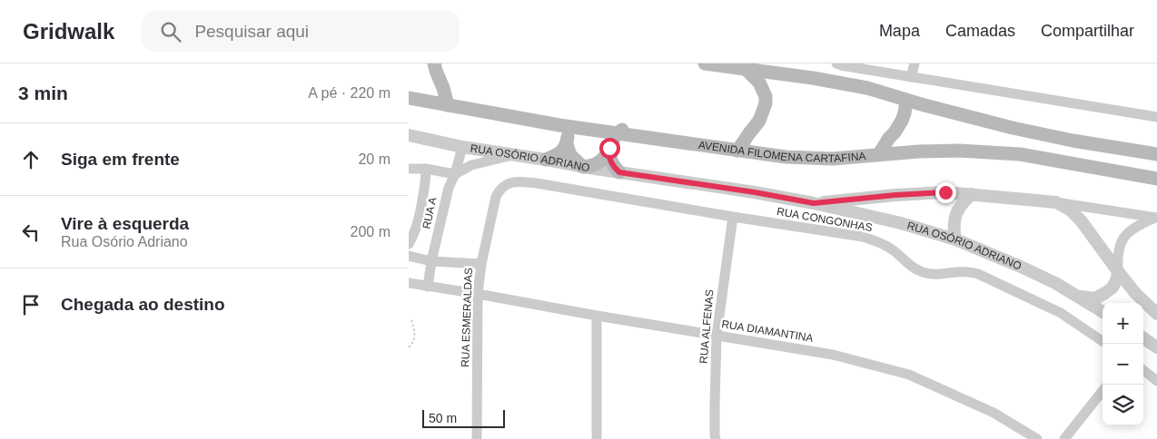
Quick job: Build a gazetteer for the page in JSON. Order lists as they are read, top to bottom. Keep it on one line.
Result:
{"streets":{"main road":["AVENIDA FILOMENA CARTAFINA"],"street":["RUA OSÓRIO ADRIANO","RUA A","RUA CONGONHAS","RUA ESMERALDAS","RUA ALFENAS","RUA DIAMANTINA"]},"crossings":[["RUA OSÓRIO ADRIANO","RUA A"],["RUA A","RUA DIAMANTINA"],["RUA CONGONHAS","RUA ESMERALDAS"],["RUA CONGONHAS","RUA ALFENAS"],["RUA ESMERALDAS","RUA DIAMANTINA"],["RUA ALFENAS","RUA DIAMANTINA"]],"scale_bar":"50 m","page":{"header":"Gridwalk","search":"Pesquisar aqui","nav":["Mapa","Camadas","Compartilhar"],"heading":["3 min","A pé · 220 m"],"list":[["Siga em frente","20 m"],["Vire à esquerda","Rua Osório Adriano","200 m"],"Chegada ao destino"],"map_buttons":["+","−"],"scale":"50 m"}}
